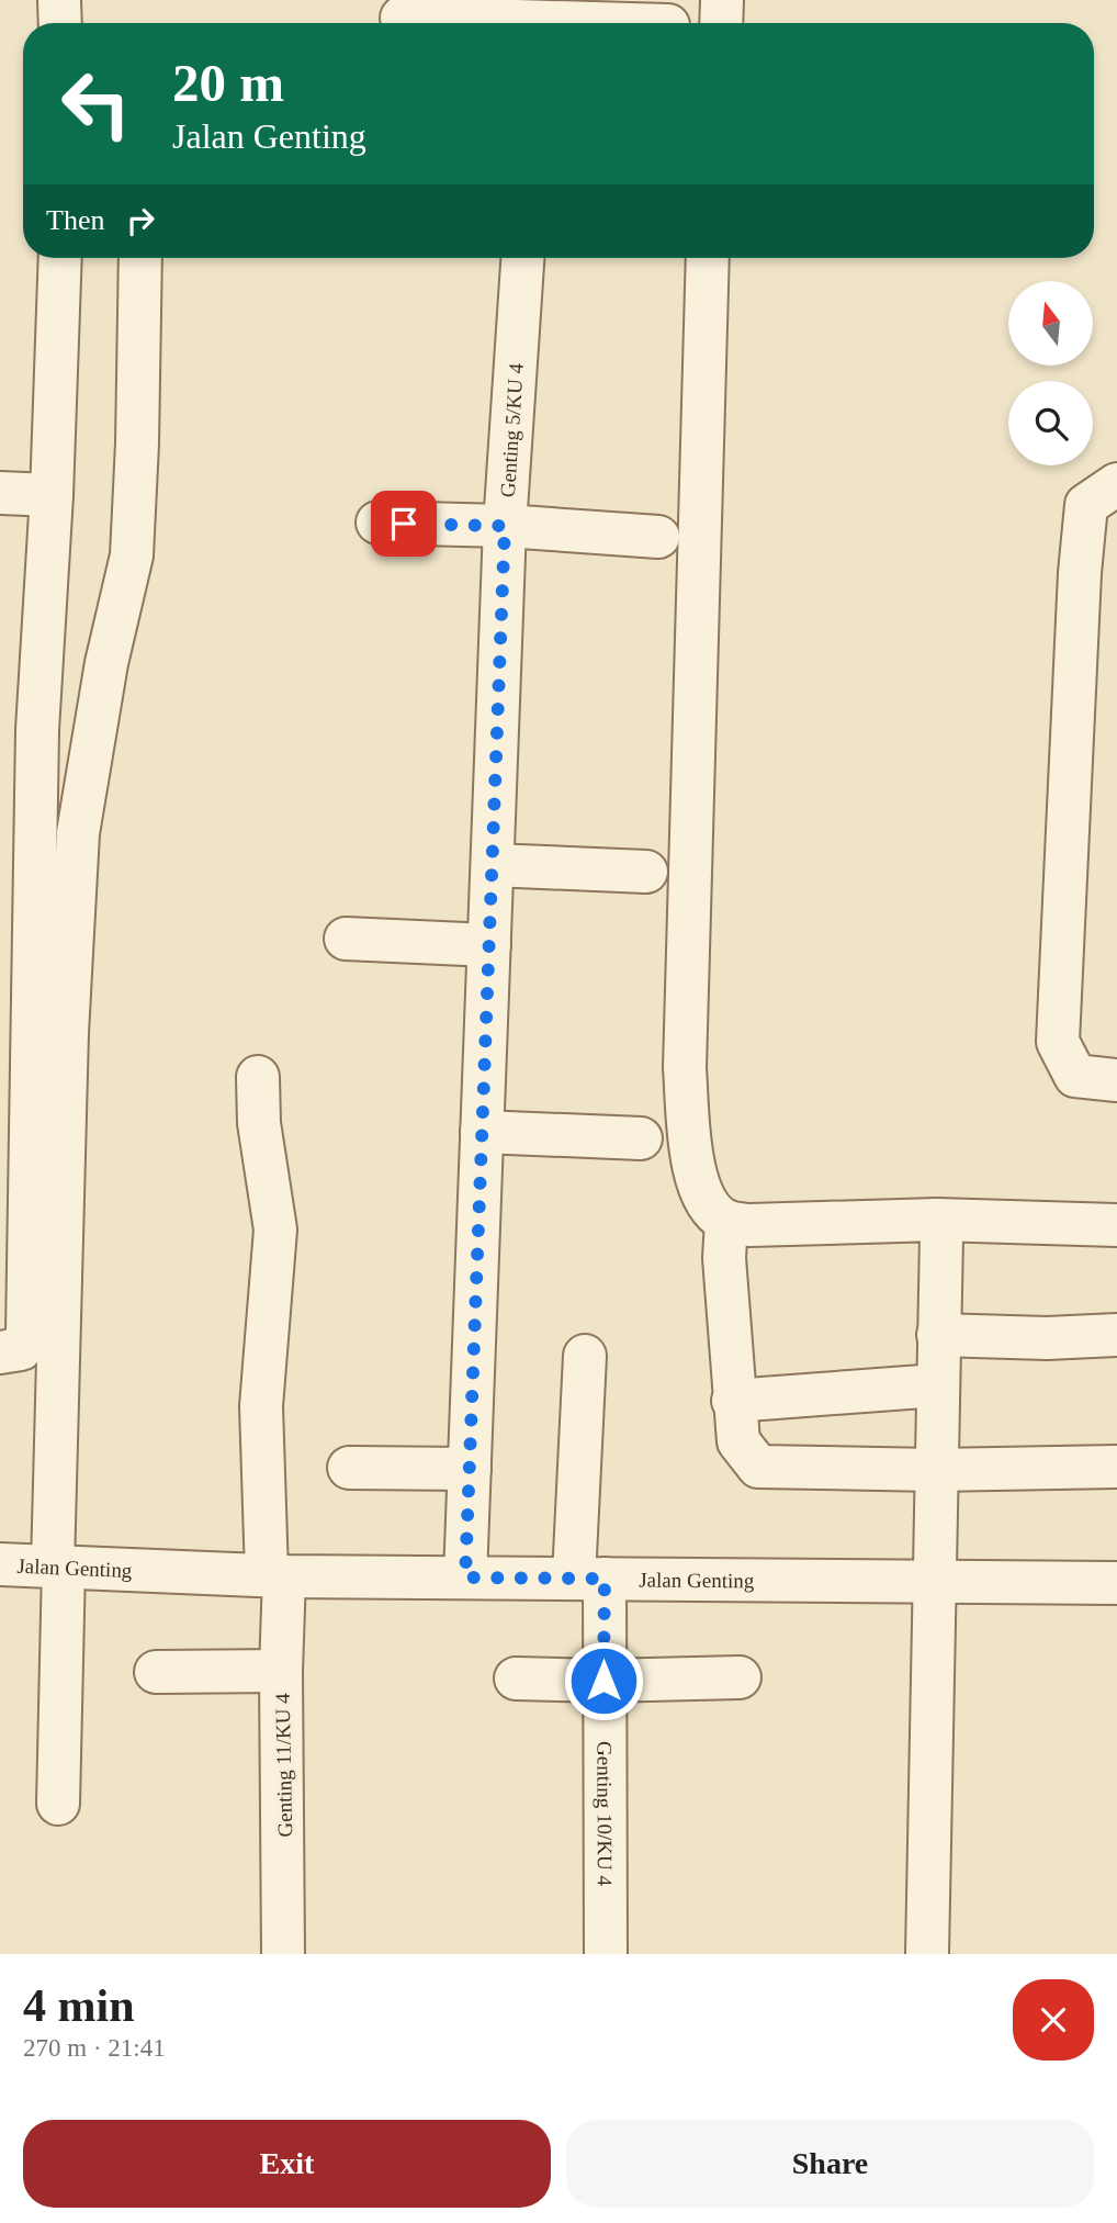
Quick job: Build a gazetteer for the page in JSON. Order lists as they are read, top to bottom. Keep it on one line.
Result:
{"streets":{"street":["Genting 5/KU 4","Jalan Genting","Genting 11/KU 4","Genting 10/KU 4"]},"crossings":[["Genting 5/KU 4","Jalan Genting"],["Jalan Genting","Genting 11/KU 4"],["Jalan Genting","Genting 10/KU 4"]],"north":"top","page":{"turn":["20 m","Jalan Genting"],"then":"Then","heading":["4 min","270 m · 21:41"],"buttons":["Exit","Share"]}}
